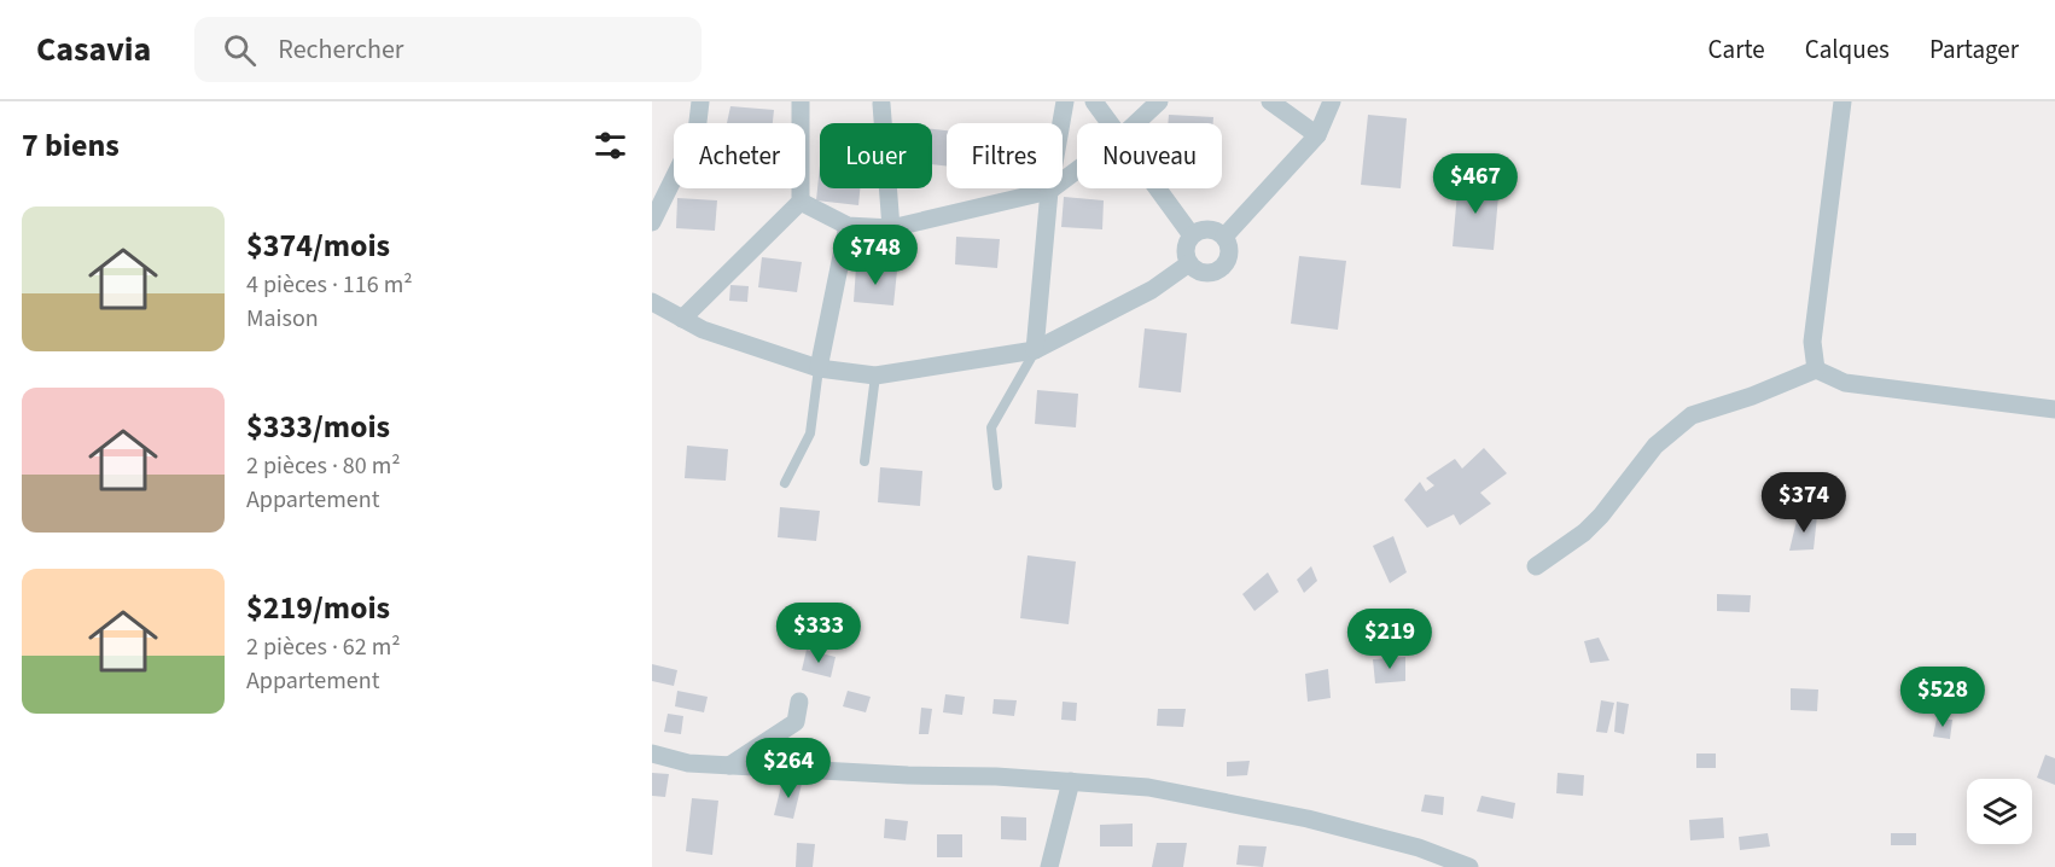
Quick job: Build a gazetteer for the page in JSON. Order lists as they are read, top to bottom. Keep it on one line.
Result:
{"page":{"header":"Casavia","search":"Rechercher","nav":["Carte","Calques","Partager"],"heading":"7 biens","chip":["Acheter","Louer","Filtres","Nouveau"],"price":["$467","$748","$374","$333","$219","$528","$264"],"list":[{"name":"$374/mois","note":"4 pièces · 116 m² · Maison"},{"name":"$333/mois","note":"2 pièces · 80 m² · Appartement"},{"name":"$219/mois","note":"2 pièces · 62 m² · Appartement"}]}}
